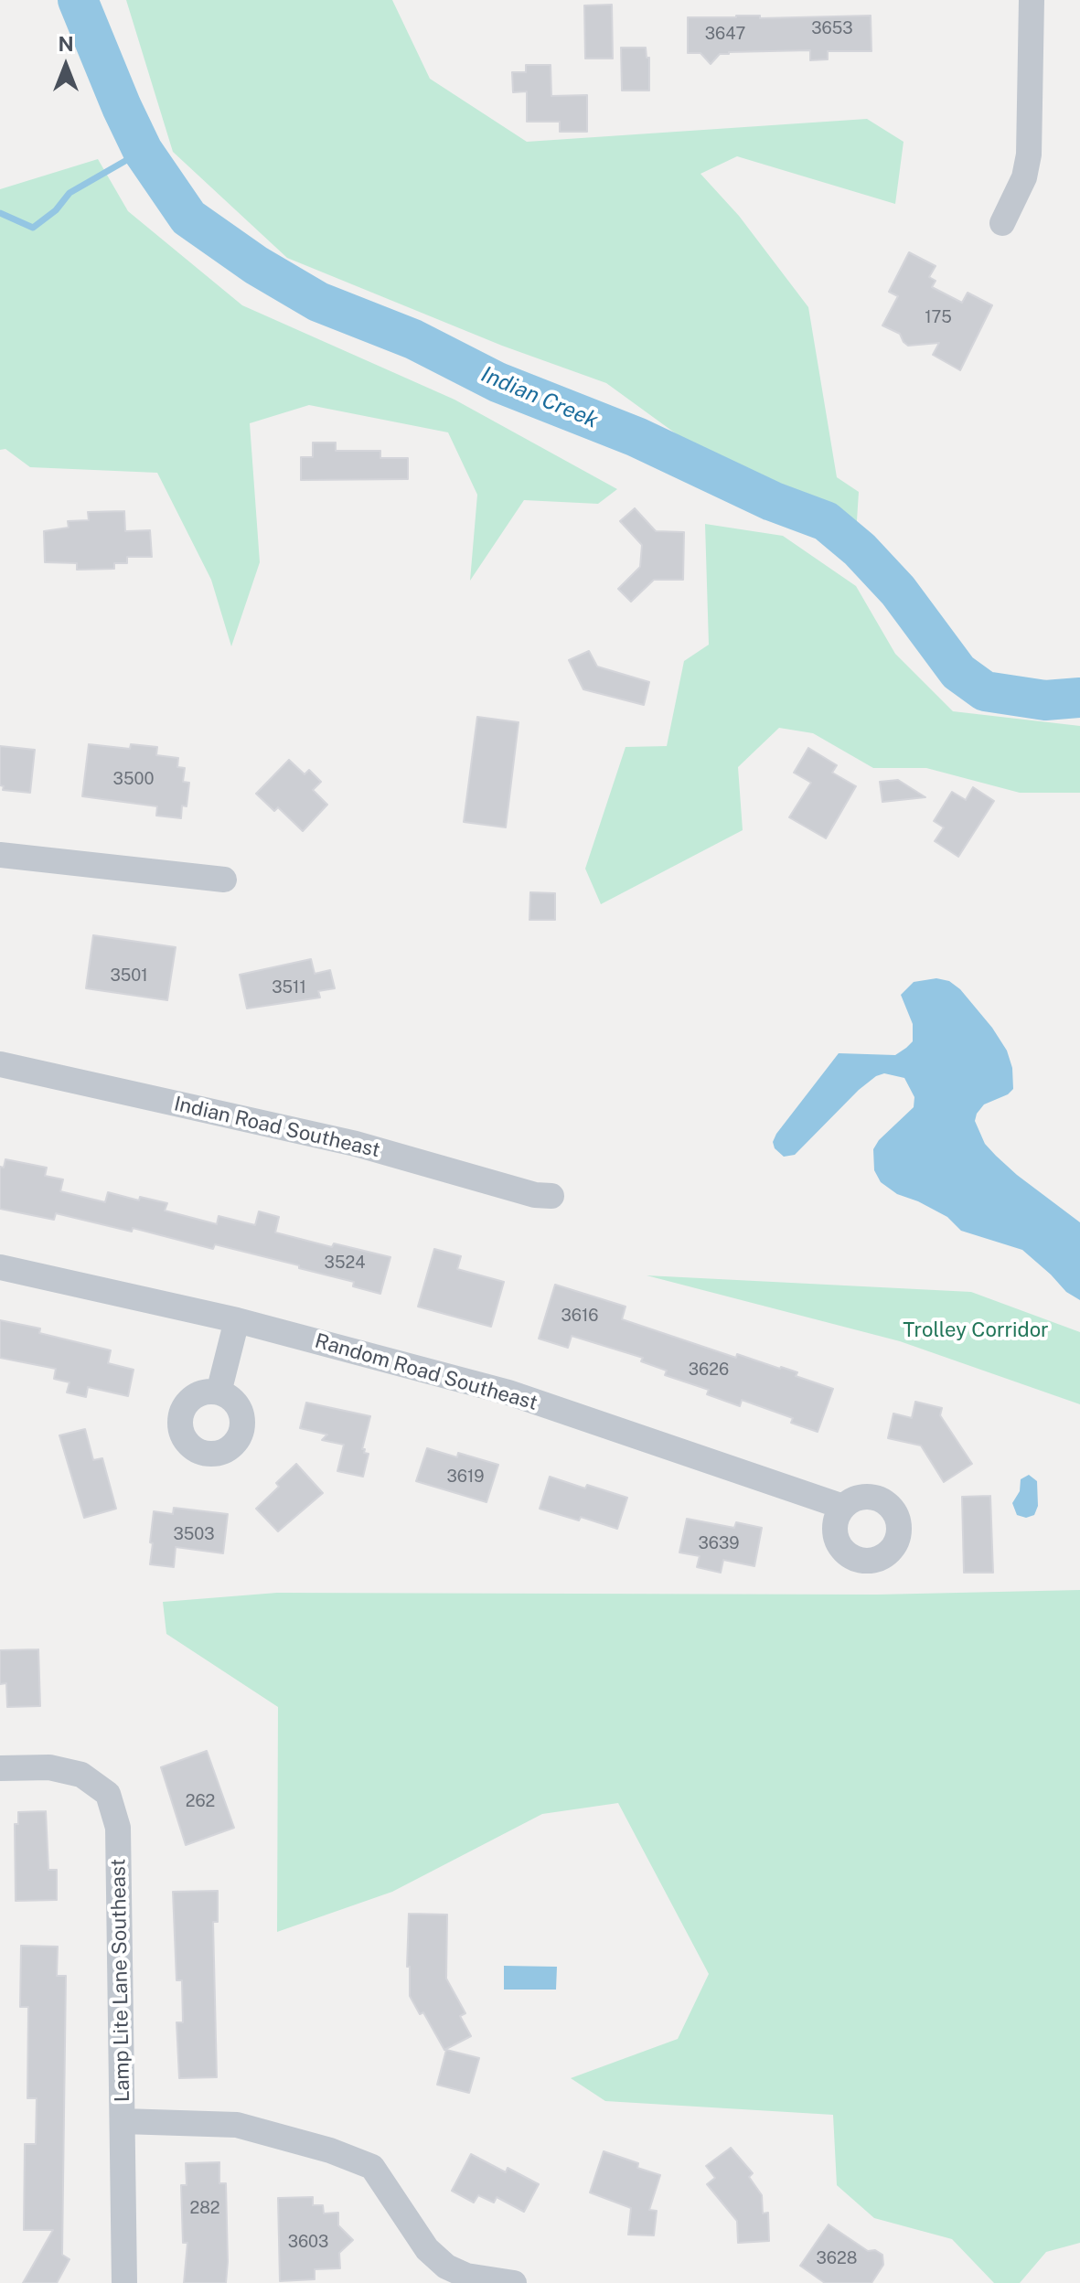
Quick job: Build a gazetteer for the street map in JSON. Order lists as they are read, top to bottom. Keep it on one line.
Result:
{"streets":{"street":["Indian Road Southeast","Random Road Southeast","Lamp Lite Lane Southeast"]},"water":["Indian Creek"],"parks":["Trolley Corridor"],"house_numbers":["3653","3647","175","3500","3501","3511","3524","3616","3626","3619","3503","3639","262","282","3603","3628"],"north":"top"}
